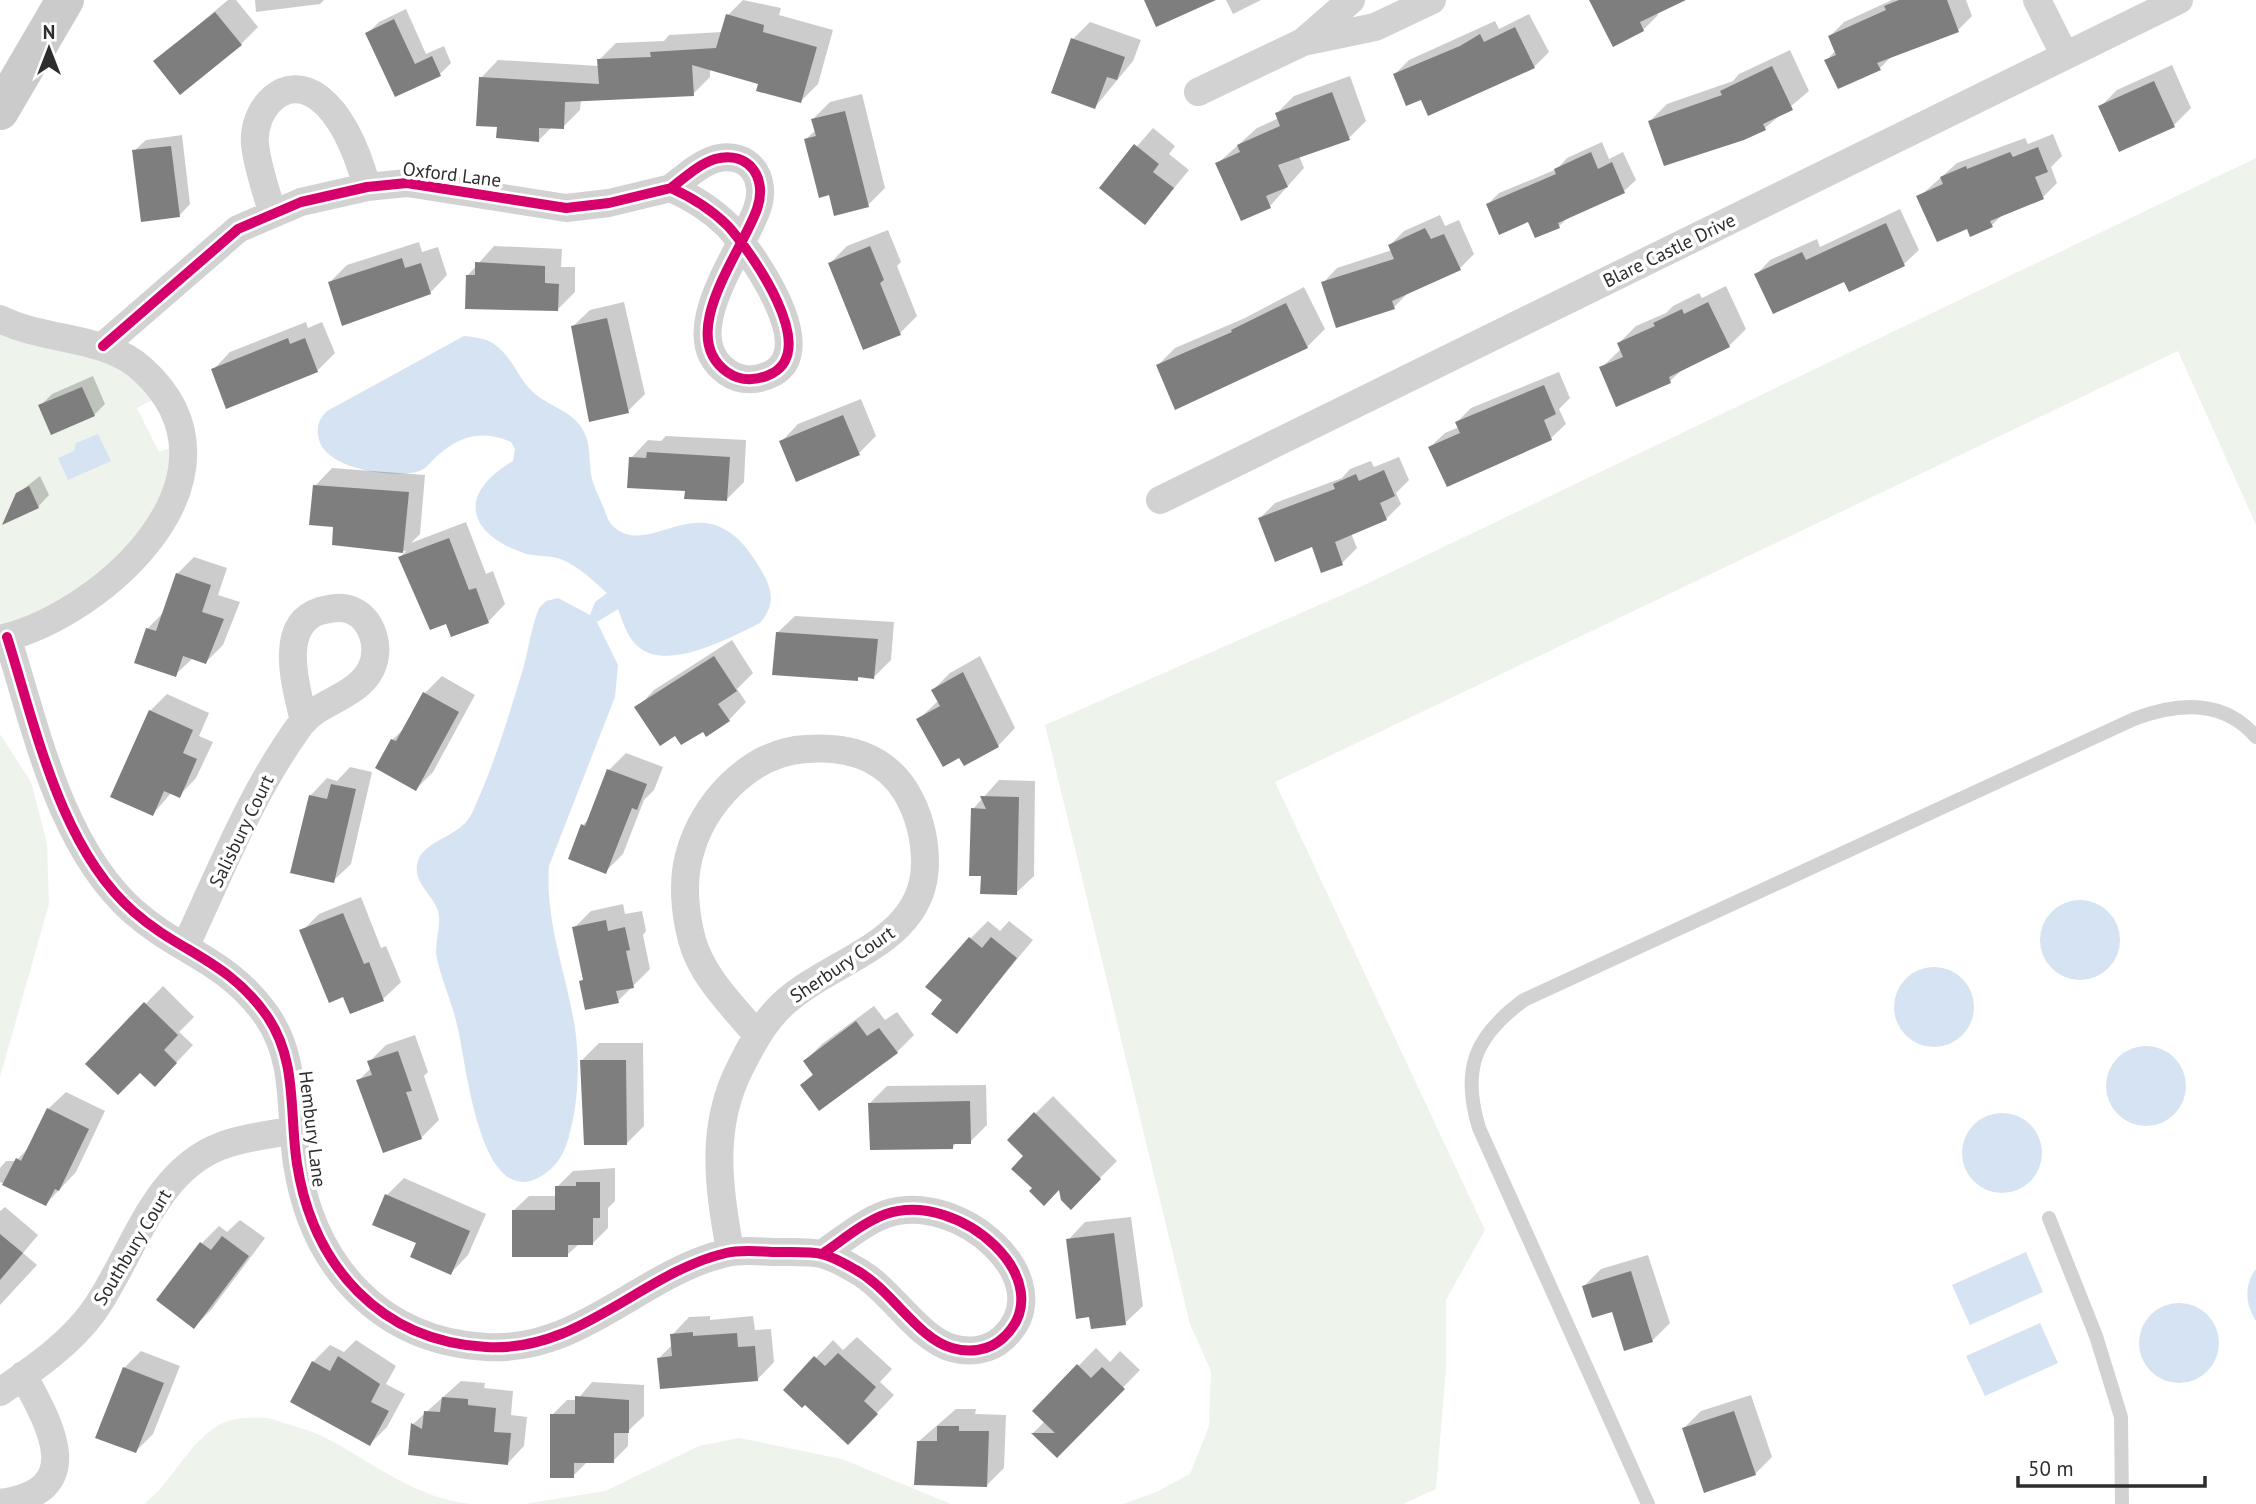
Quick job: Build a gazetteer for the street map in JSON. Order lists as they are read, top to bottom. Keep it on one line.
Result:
{"streets":{"street":["Oxford Lane","Blare Castle Drive","Salisbury Court","Sherbury Court","Hembury Lane","Southbury Court"]},"crossings":[["Salisbury Court","Hembury Lane"],["Sherbury Court","Hembury Lane"],["Hembury Lane","Southbury Court"]],"scale_bar":"50 m","north":"top"}
